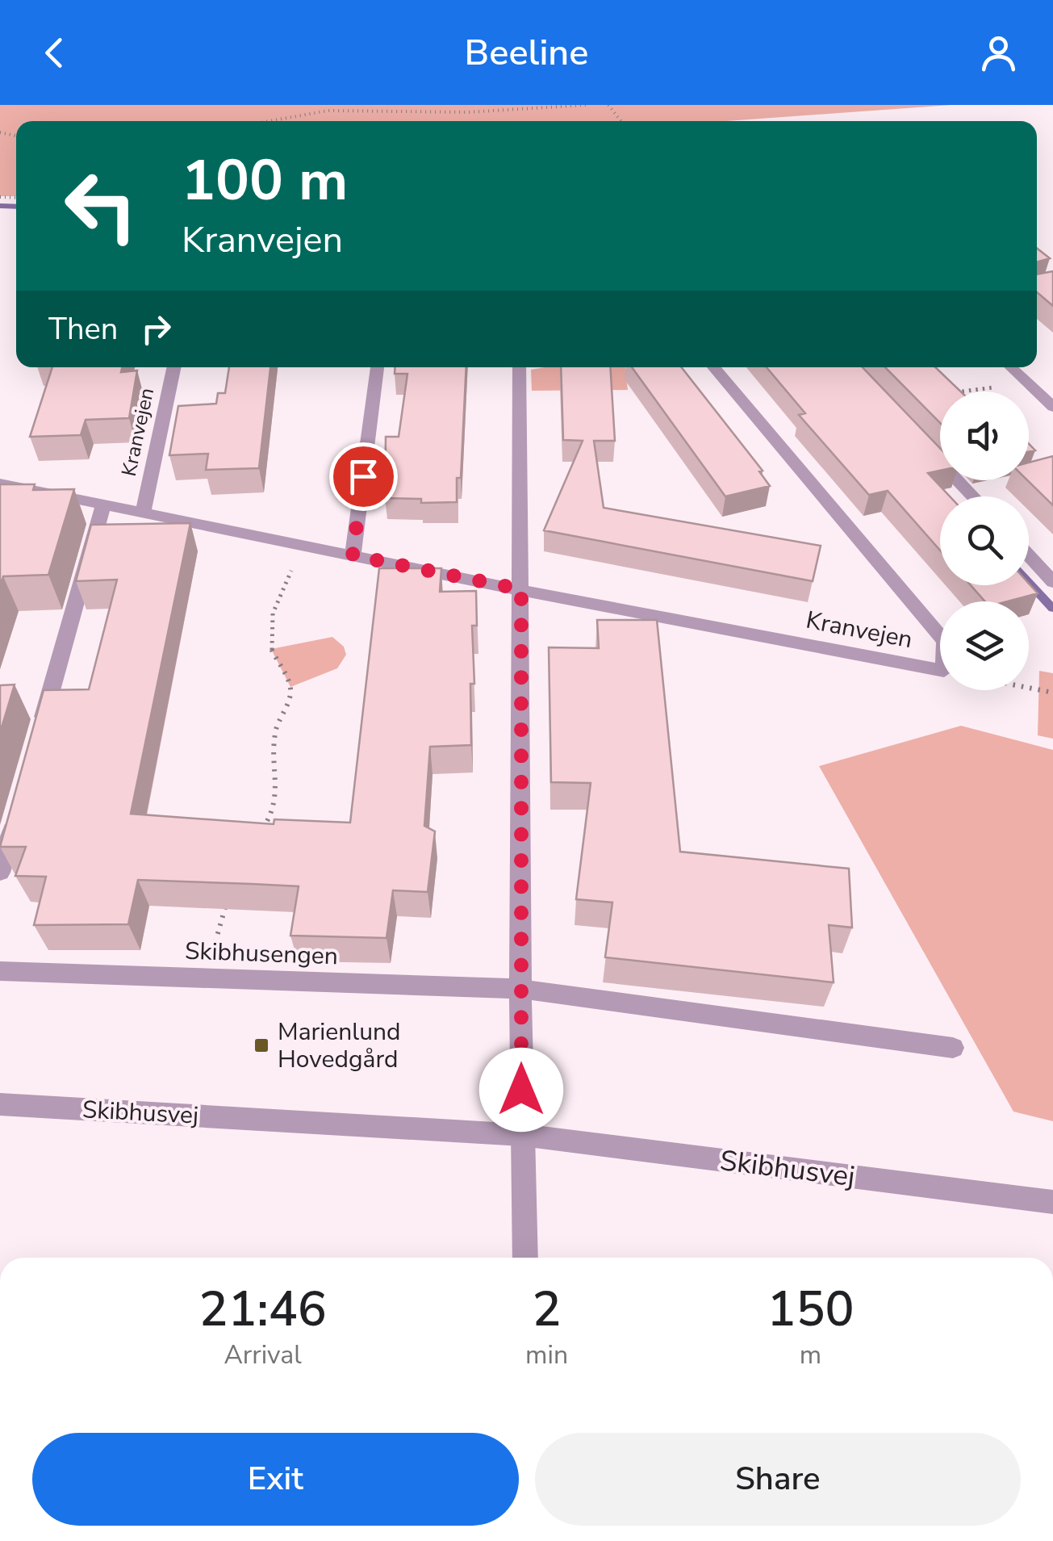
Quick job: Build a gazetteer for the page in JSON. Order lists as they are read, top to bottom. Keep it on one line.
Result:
{"streets":{"street":["Kranvejen","Skibhusengen","Skibhusvej"]},"places":{"transit":["Marienlund Hovedgård"]},"page":{"header":"Beeline","turn":["100 m","Kranvejen"],"then":"Then","eta":["21:46","Arrival","2","min","150","m"],"buttons":["Exit","Share"]}}
